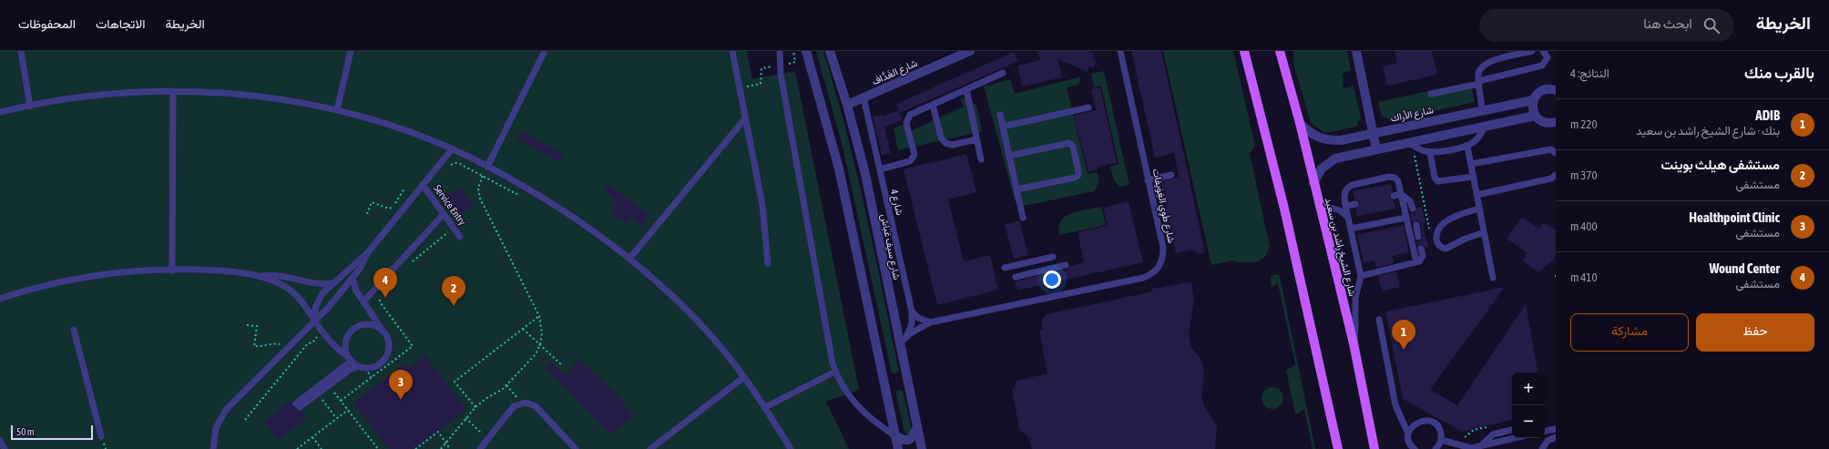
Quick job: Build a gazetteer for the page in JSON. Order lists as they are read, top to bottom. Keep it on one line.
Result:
{"streets":{"main road":["شارع الشيخ راشد بن سعيد"],"street":["شارع الغَدَّاف","شارع الأراك","شارع سيف غباش"],"lane":["شارع 4","Service Entry","شارع طَوِي الغِوَيفات"]},"crossings":[["شارع الغَدَّاف","شارع 4"],["شارع الغَدَّاف","شارع سيف غباش"],["شارع الأراك","شارع الشيخ راشد بن سعيد"],["شارع 4","شارع طَوِي الغِوَيفات"],["شارع طَوِي الغِوَيفات","شارع سيف غباش"]],"scale_bar":"50 m","page":{"header":"الخريطة","search":"ابحث هنا","nav":["الخريطة","الاتجاهات","المحفوظات"],"heading":["بالقرب منك","النتائج: 4"],"list":[{"mark":"1","name":"ADIB","note":"بنك · شارع الشيخ راشد بن سعيد","value":"220 m"},{"mark":"2","name":"مستشفى هيلث بوينت","note":"مستشفى","value":"370 m"},{"mark":"3","name":"Healthpoint Clinic","note":"مستشفى","value":"400 m"},{"mark":"4","name":"Wound Center","note":"مستشفى","value":"410 m"}],"pins":["4","2","1","3"],"buttons":["حفظ","مشاركة"],"map_buttons":["+","−"],"scale":"50 m"}}
